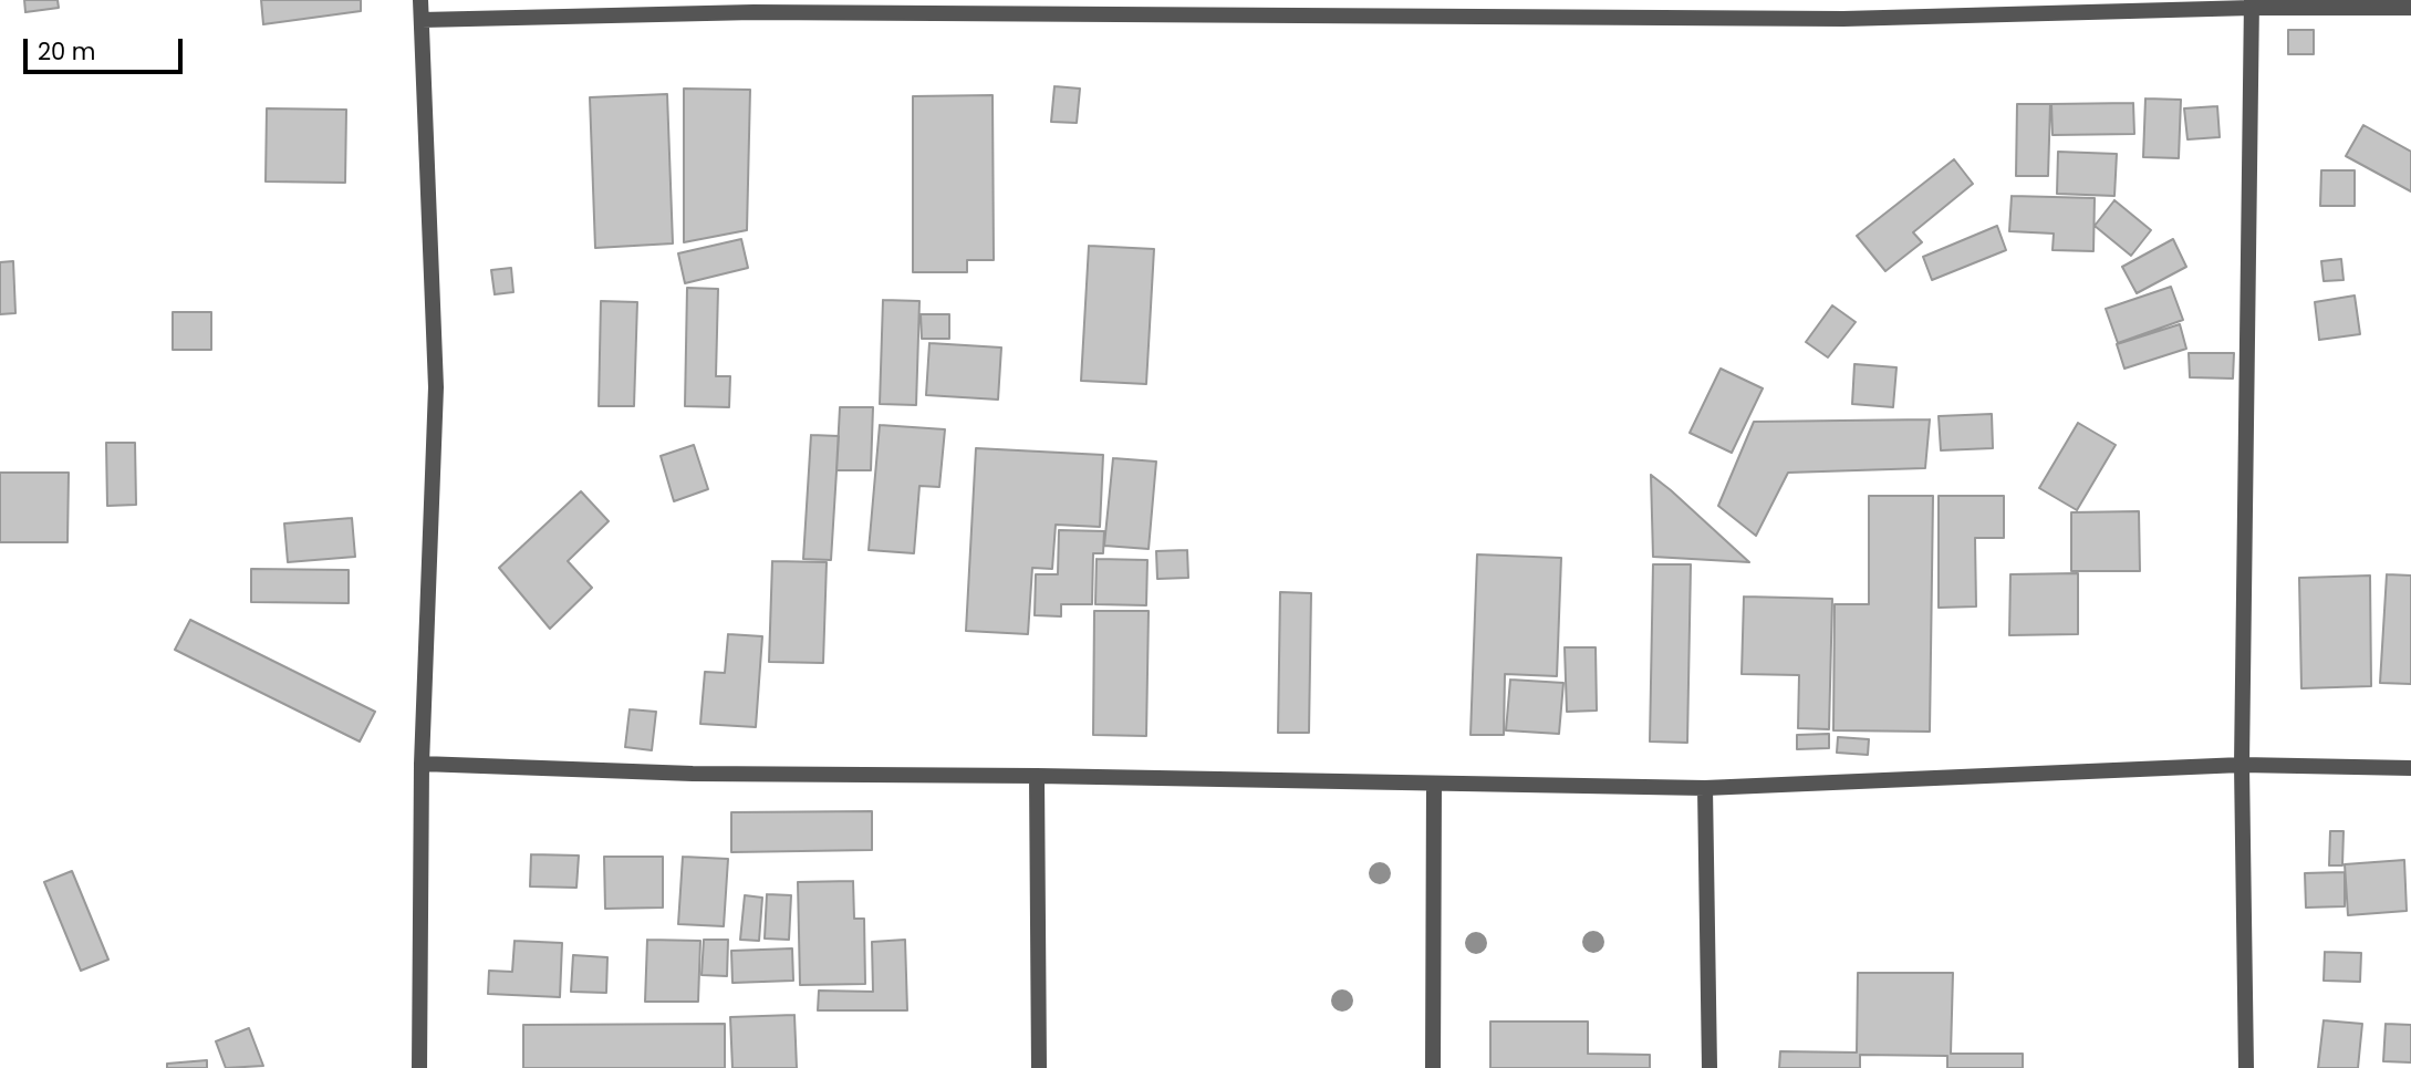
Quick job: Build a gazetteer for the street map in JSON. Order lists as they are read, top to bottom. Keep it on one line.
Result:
{"scale_bar":"20 m"}
